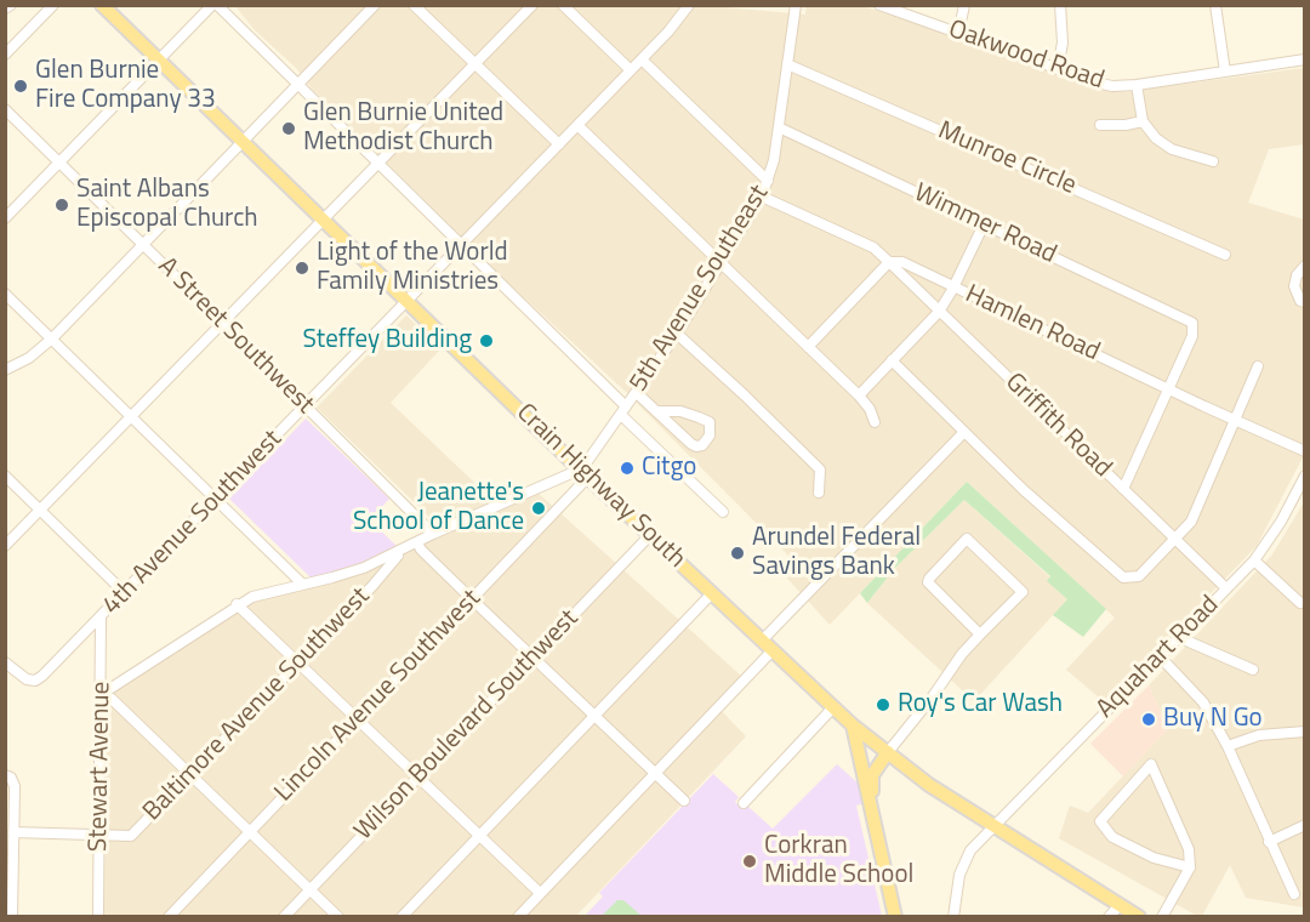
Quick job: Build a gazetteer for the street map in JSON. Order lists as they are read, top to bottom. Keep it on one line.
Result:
{"streets":{"main road":["Crain Highway South"],"street":["Oakwood Road","Munroe Circle","Wimmer Road","5th Avenue Southeast","Hamlen Road","A Street Southwest","Griffith Road","4th Avenue Southwest","Aquahart Road","Lincoln Avenue Southwest","Baltimore Avenue Southwest","Wilson Boulevard Southwest","Stewart Avenue"]},"crossings":[["Munroe Circle","5th Avenue Southeast"],["Wimmer Road","5th Avenue Southeast"],["Wimmer Road","Hamlen Road"],["5th Avenue Southeast","Hamlen Road"],["5th Avenue Southeast","Crain Highway South"],["5th Avenue Southeast","Lincoln Avenue Southwest"],["Hamlen Road","Griffith Road"],["A Street Southwest","4th Avenue Southwest"],["Griffith Road","Aquahart Road"],["Crain Highway South","4th Avenue Southwest"],["Crain Highway South","Aquahart Road"],["Crain Highway South","Lincoln Avenue Southwest"],["Crain Highway South","Wilson Boulevard Southwest"],["4th Avenue Southwest","Stewart Avenue"],["Baltimore Avenue Southwest","Stewart Avenue"]],"places":["Glen Burnie Fire Company 33","Glen Burnie United Methodist Church","Saint Albans Episcopal Church","Light of the World Family Ministries","Steffey Building","Citgo","Jeanette's School of Dance","Arundel Federal Savings Bank","Roy's Car Wash","Buy N Go","Corkran Middle School"]}
